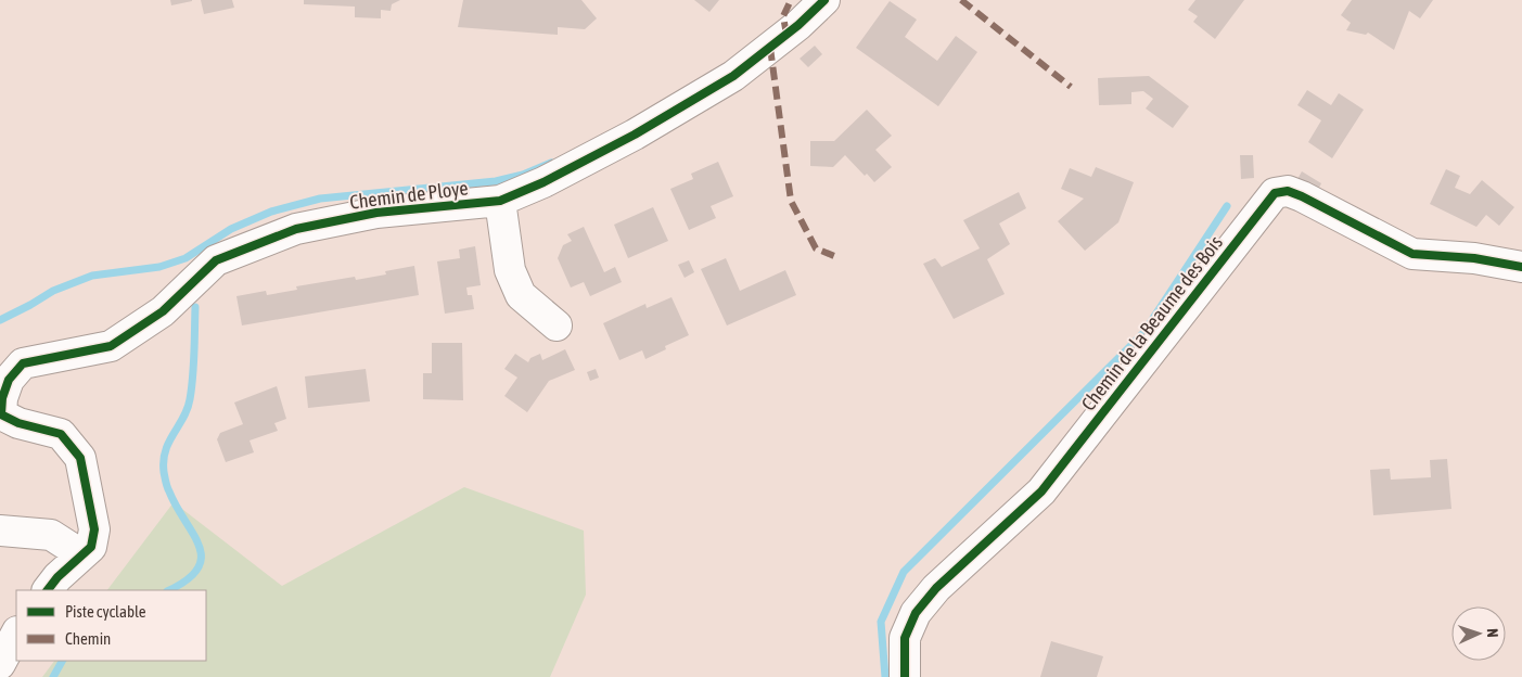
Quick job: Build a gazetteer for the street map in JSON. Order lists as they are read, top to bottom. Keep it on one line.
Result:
{"streets":{"street":["Chemin de Ploye","Chemin de la Beaume des Bois"]},"legend":["Piste cyclable","Chemin"],"north":"right"}
